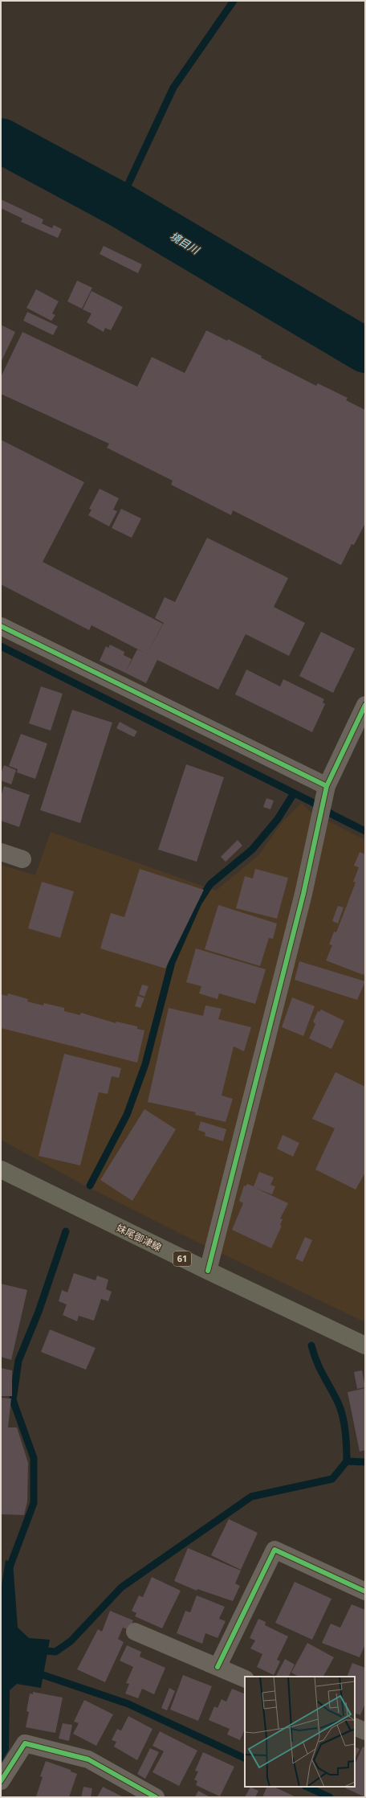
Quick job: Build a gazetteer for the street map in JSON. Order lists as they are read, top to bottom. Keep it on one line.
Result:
{"streets":{"main road":["妹尾御津線","61"]},"water":["境目川"]}
